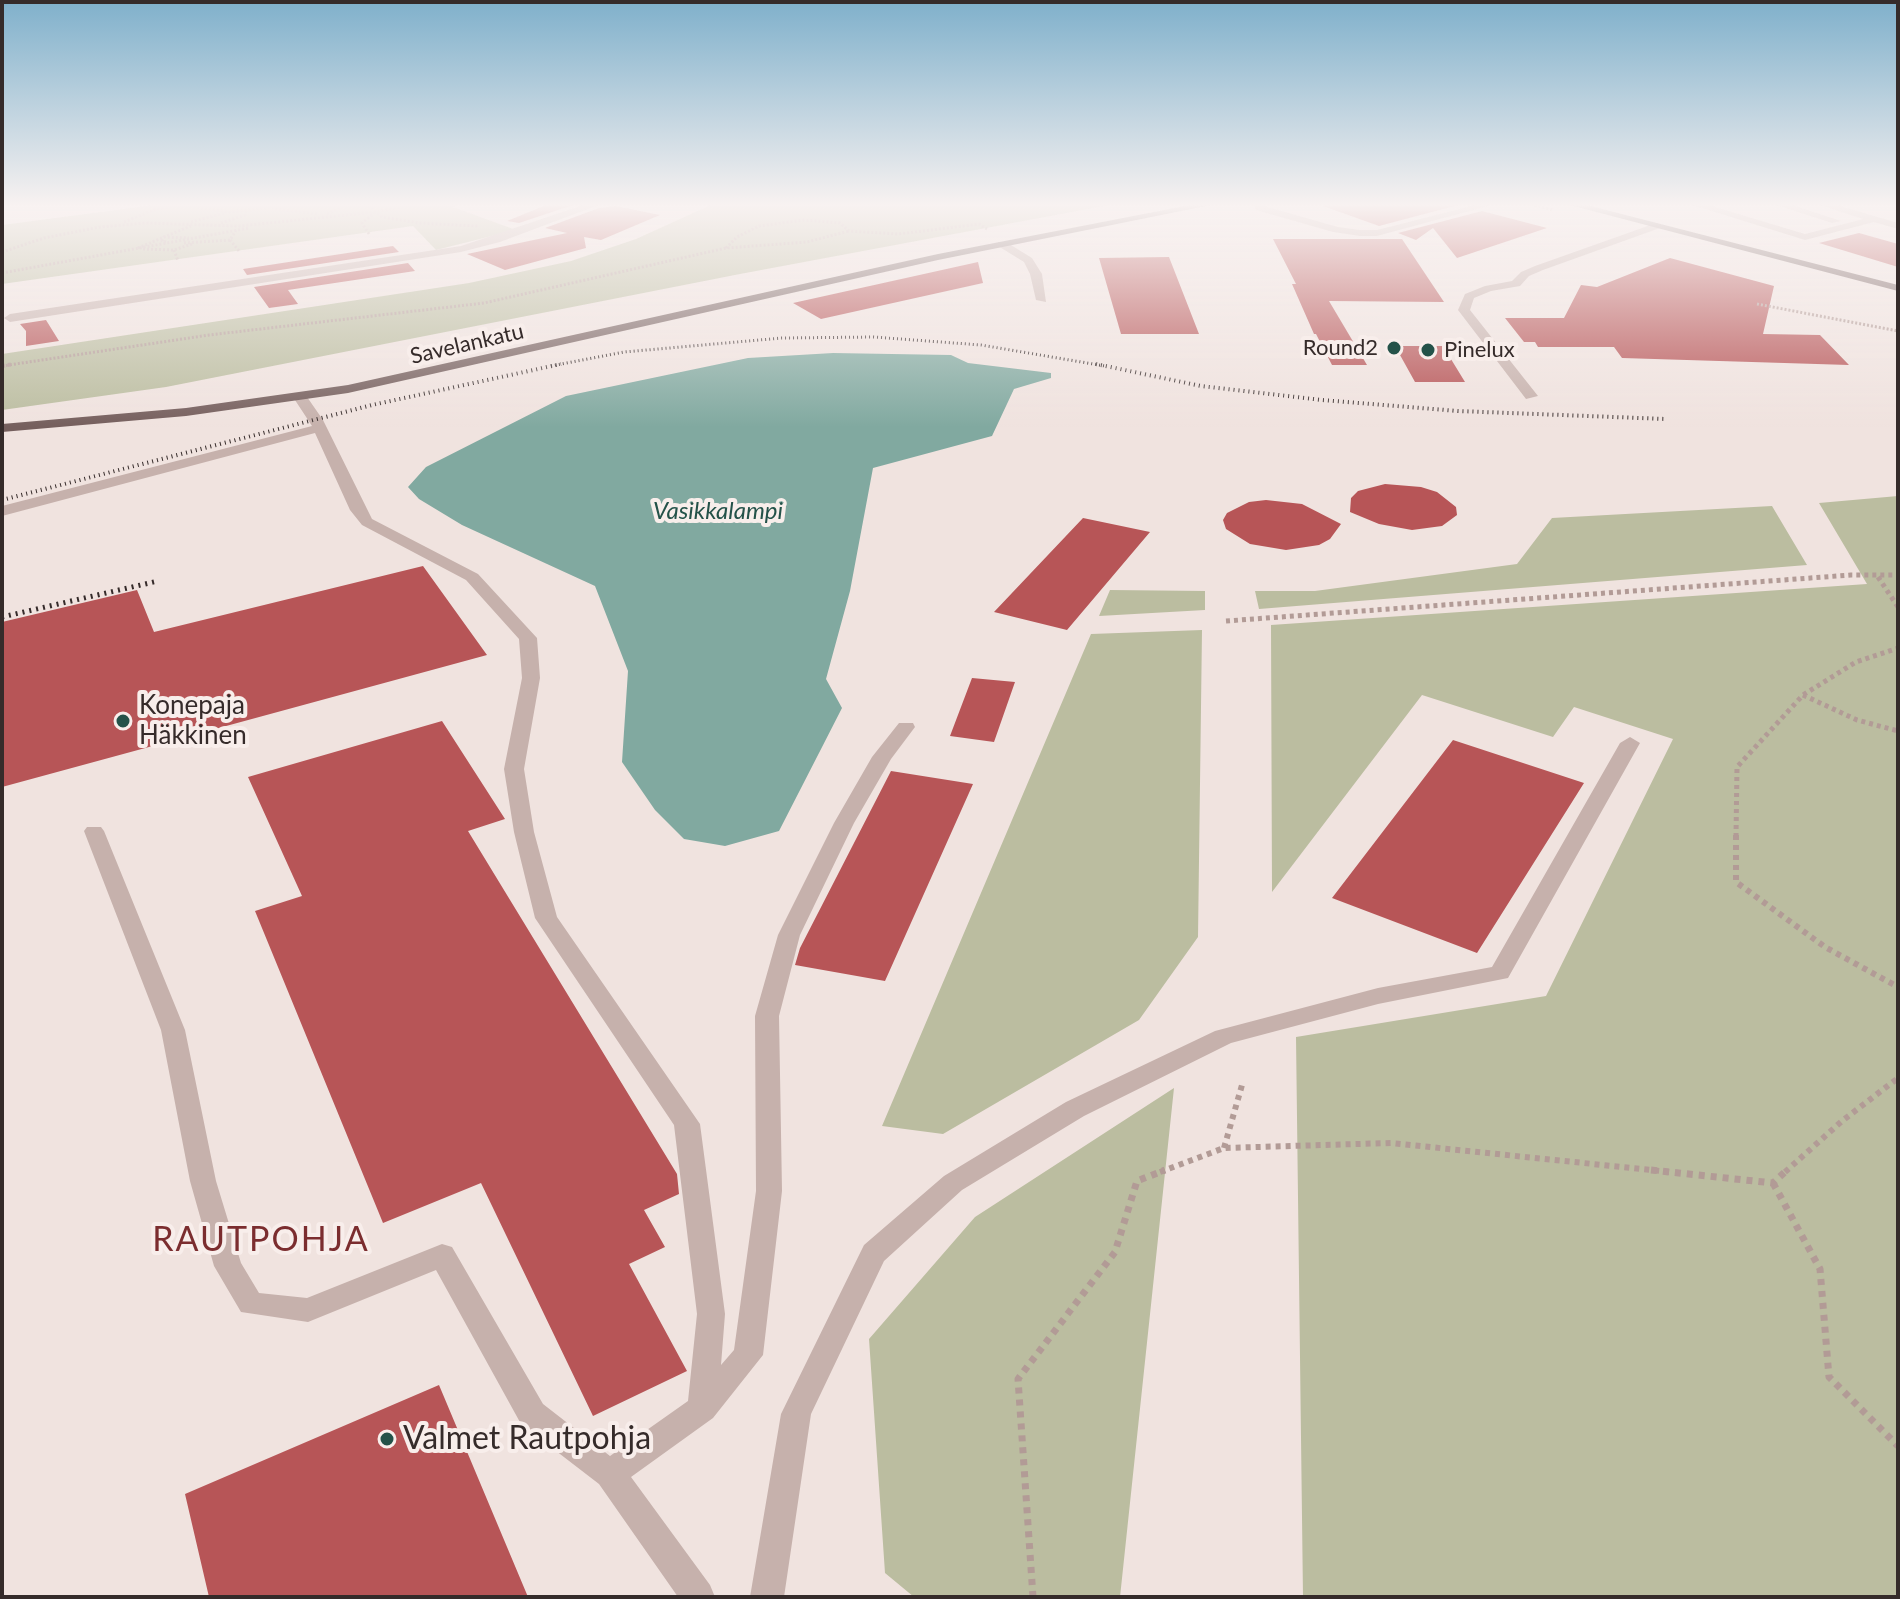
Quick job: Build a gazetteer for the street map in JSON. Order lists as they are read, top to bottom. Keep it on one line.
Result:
{"streets":{"main road":["Savelankatu"]},"districts":["RAUTPOHJA"],"water":["Vasikkalampi"],"places":["Round2","Pinelux","Konepaja Häkkinen","Valmet Rautpohja"]}
